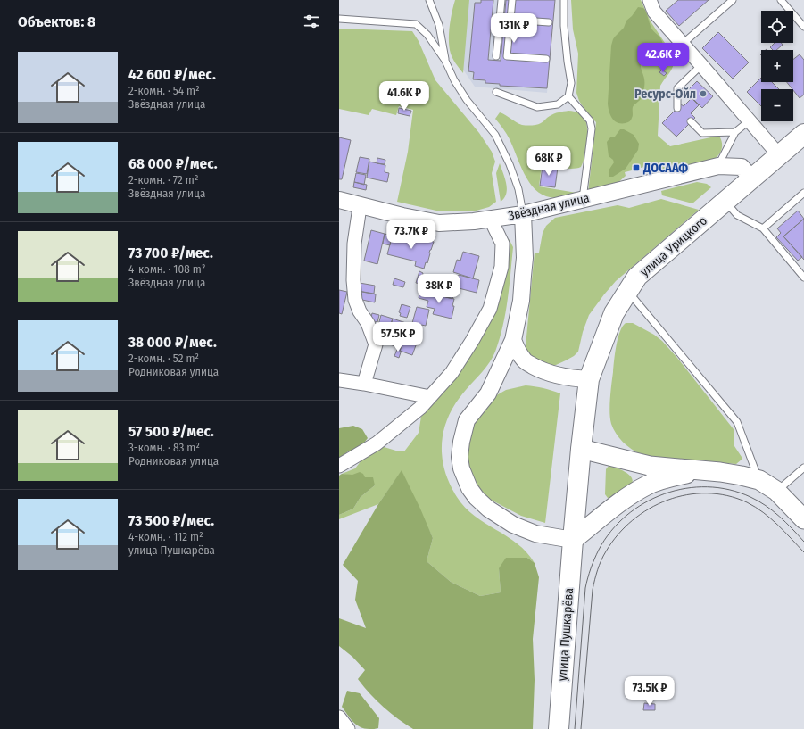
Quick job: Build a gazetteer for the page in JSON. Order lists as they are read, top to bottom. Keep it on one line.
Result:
{"streets":{"main road":["улица Урицкого","улица Пушкарёва"],"street":["Звёздная улица"]},"crossings":[["Звёздная улица","улица Урицкого"],["улица Урицкого","улица Пушкарёва"]],"places":{"other":["Ресурс-Ойл"],"transit":["ДОСААФ"]},"page":{"heading":"Объектов: 8","map_buttons":["+","−"],"price":["131K ₽","42.6K ₽","41.6K ₽","68K ₽","73.7K ₽","38K ₽","57.5K ₽","73.5K ₽"],"list":[{"name":"42 600 ₽/мес.","note":"2-комн. · 54 m² · Звёздная улица"},{"name":"68 000 ₽/мес.","note":"2-комн. · 72 m² · Звёздная улица"},{"name":"73 700 ₽/мес.","note":"4-комн. · 108 m² · Звёздная улица"},{"name":"38 000 ₽/мес.","note":"2-комн. · 52 m² · Родниковая улица"},{"name":"57 500 ₽/мес.","note":"3-комн. · 83 m² · Родниковая улица"},{"name":"73 500 ₽/мес.","note":"4-комн. · 112 m² · улица Пушкарёва"}]}}
